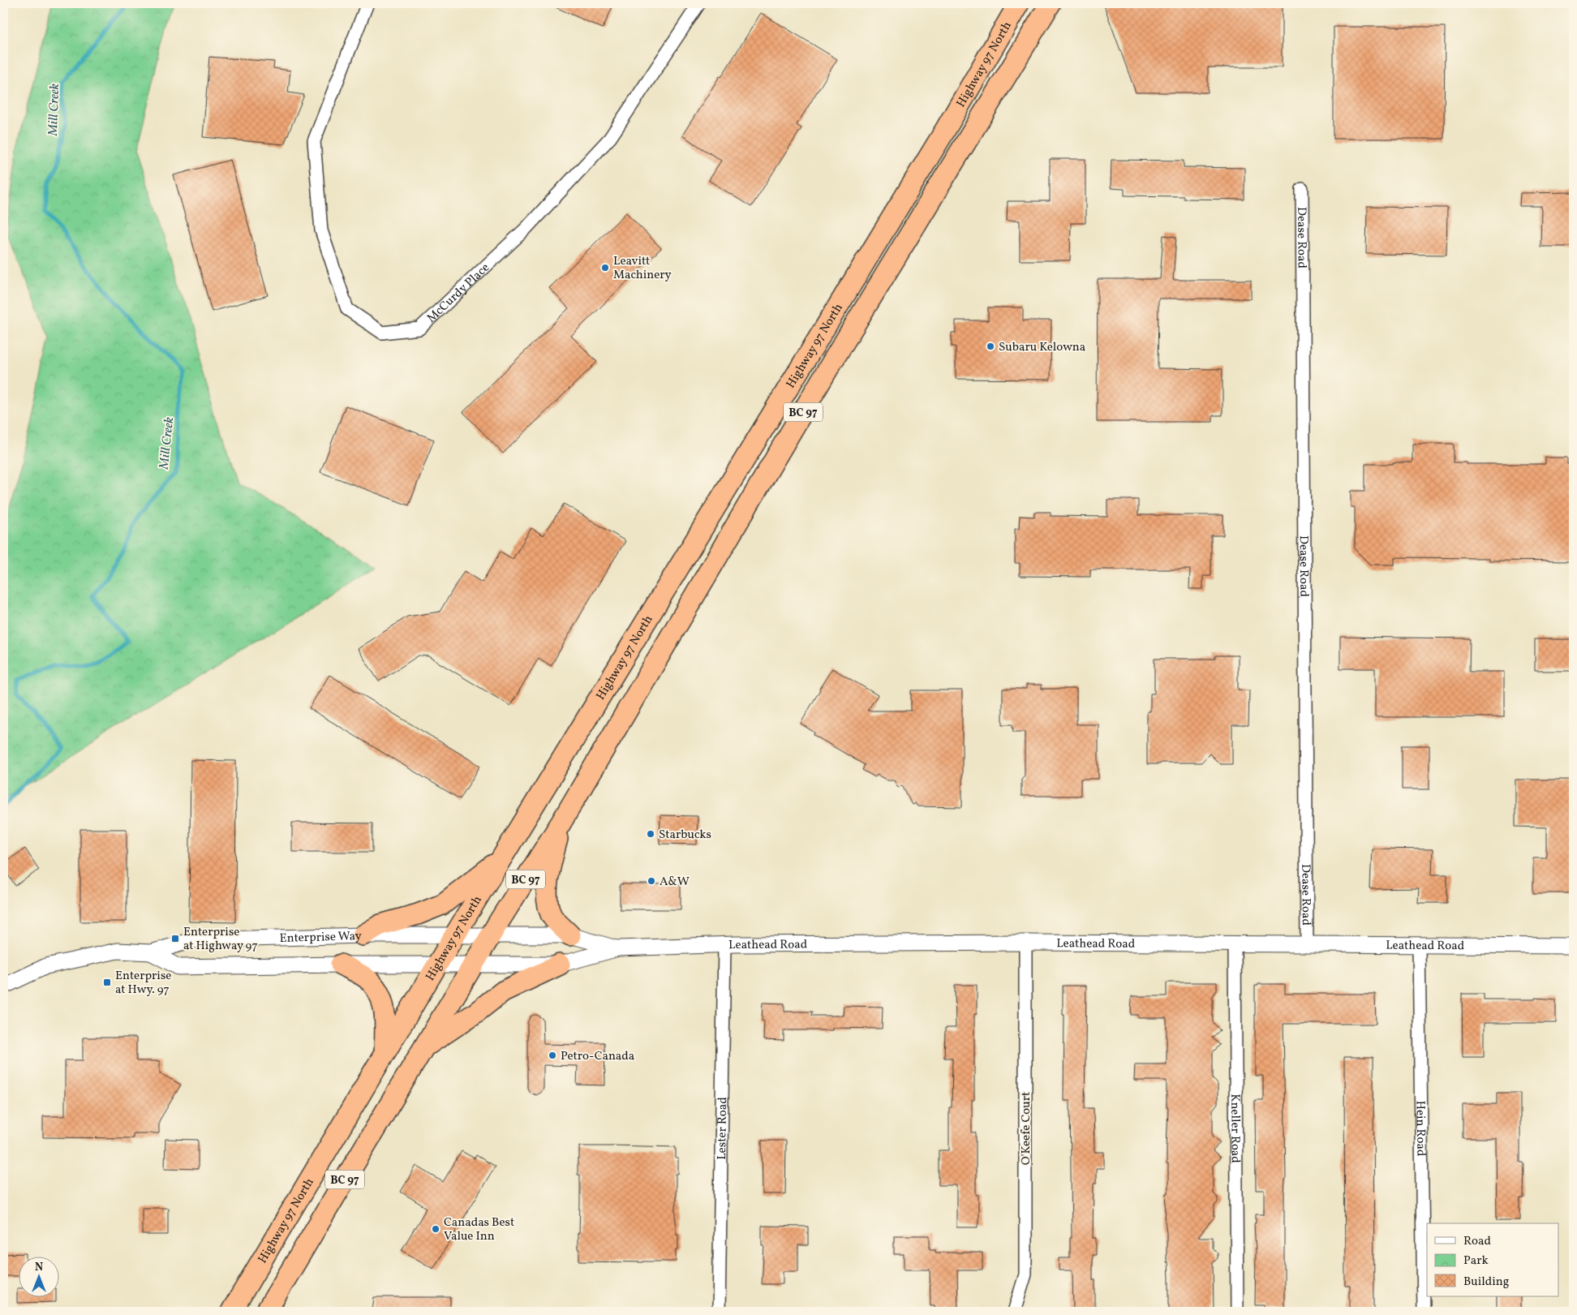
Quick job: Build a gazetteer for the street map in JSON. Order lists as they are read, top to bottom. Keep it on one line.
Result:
{"streets":{"highway":["Highway 97 North","BC 97"],"street":["Dease Road","McCurdy Place","Enterprise Way","Leathead Road","Kneller Road","Lester Road","O'Keefe Court","Hein Road"]},"crossings":[["Highway 97 North","Enterprise Way"],["Highway 97 North","Leathead Road"],["Dease Road","Leathead Road"],["Enterprise Way","Leathead Road"],["Leathead Road","Kneller Road"],["Leathead Road","Lester Road"],["Leathead Road","O'Keefe Court"],["Leathead Road","Hein Road"]],"water":["Mill Creek"],"places":{"other":["Leavitt Machinery","Subaru Kelowna","Starbucks","A&W","Petro-Canada","Canadas Best Value Inn"],"transit":["Enterprise at Highway 97","Enterprise at Hwy. 97"]},"legend":["Road","Park","Building"],"north":"top"}
